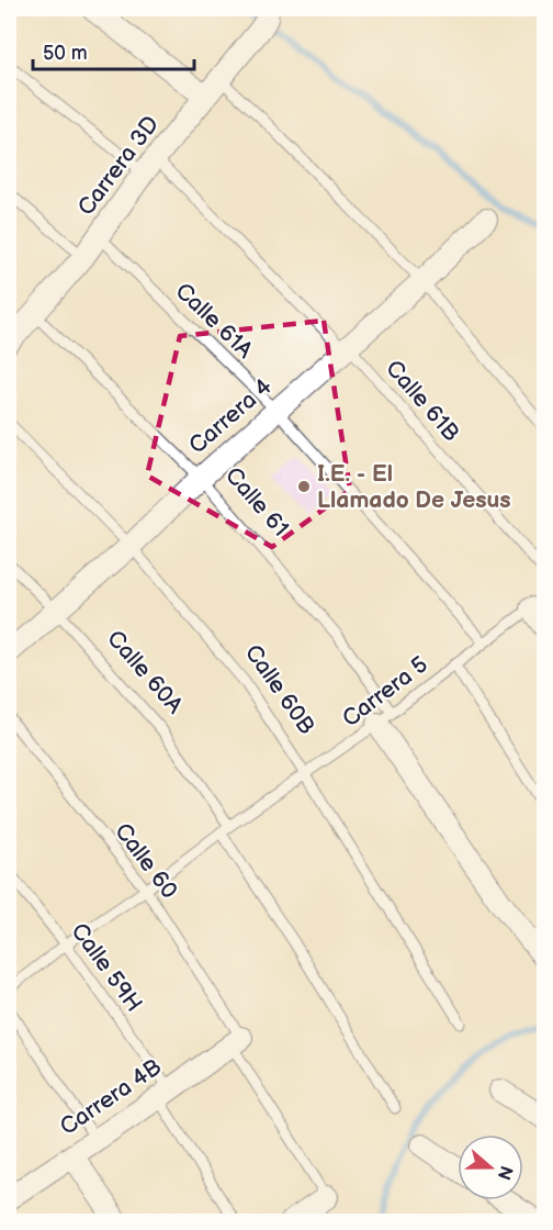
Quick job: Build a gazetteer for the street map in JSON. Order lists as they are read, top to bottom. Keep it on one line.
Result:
{"streets":{"street":["Carrera 3D","Carrera 4","Calle 61","Carrera 4B"],"lane":["Calle 61A","Calle 61B","Calle 60A","Calle 60B","Carrera 5","Calle 60","Calle 59H"]},"crossings":[["Carrera 3D","Calle 61A"],["Carrera 3D","Calle 61B"],["Carrera 3D","Calle 61"],["Calle 61A","Carrera 4"],["Calle 61A","Carrera 5"],["Calle 61B","Carrera 4"],["Carrera 4","Calle 61"],["Carrera 4","Calle 60A"],["Carrera 4","Calle 60B"],["Calle 61","Carrera 5"],["Calle 60A","Carrera 5"],["Calle 60B","Carrera 5"],["Carrera 5","Calle 60"],["Carrera 5","Calle 59H"],["Calle 60","Carrera 4B"],["Calle 59H","Carrera 4B"]],"places":["I.E. - El Llamado De Jesus"],"scale_bar":"50 m","north":"right"}
